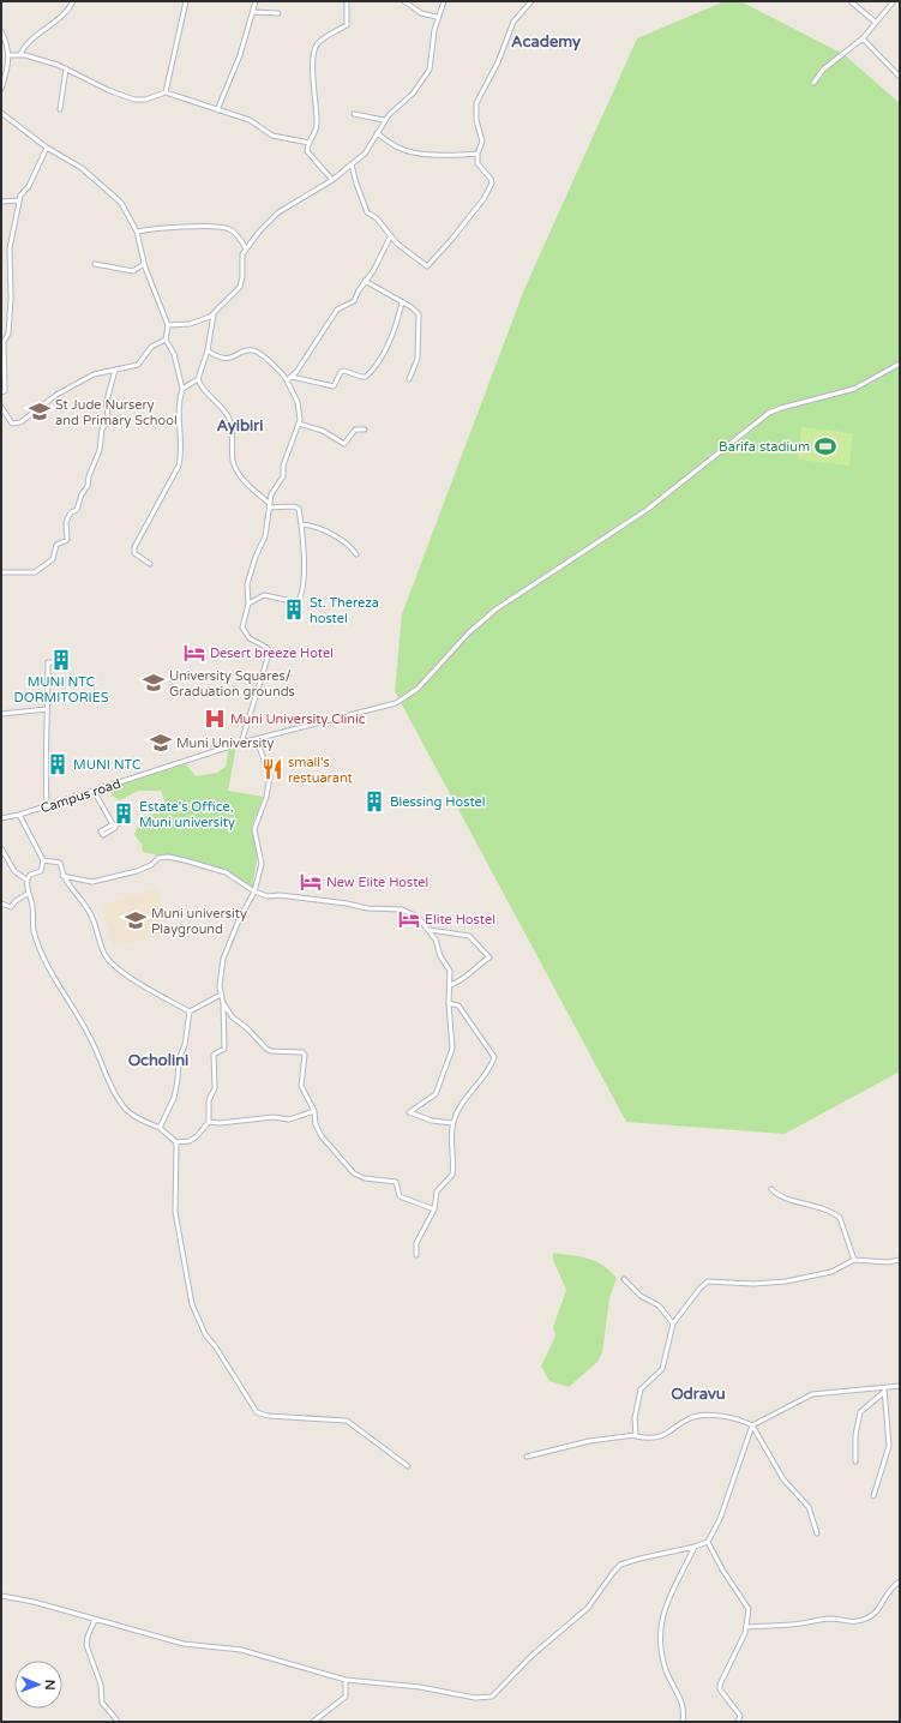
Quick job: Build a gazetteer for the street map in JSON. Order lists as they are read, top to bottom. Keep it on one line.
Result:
{"streets":{"street":["Campus road"]},"districts":["Academy","Ayibiri","Ocholini","Odravu"],"places":{"school or university":["St Jude Nursery and Primary School","University Squares/ Graduation grounds","Muni University","Muni university Playground"],"sports":["Barifa stadium"],"building":["St. Thereza hostel","MUNI NTC DORMITORIES","MUNI NTC","Blessing Hostel","Estate's Office, Muni university"],"hotel":["Desert breeze Hotel","New Elite Hostel","Elite Hostel"],"hospital":["Muni University Clinic"],"restaurant":["small's restuarant"]},"north":"right"}
